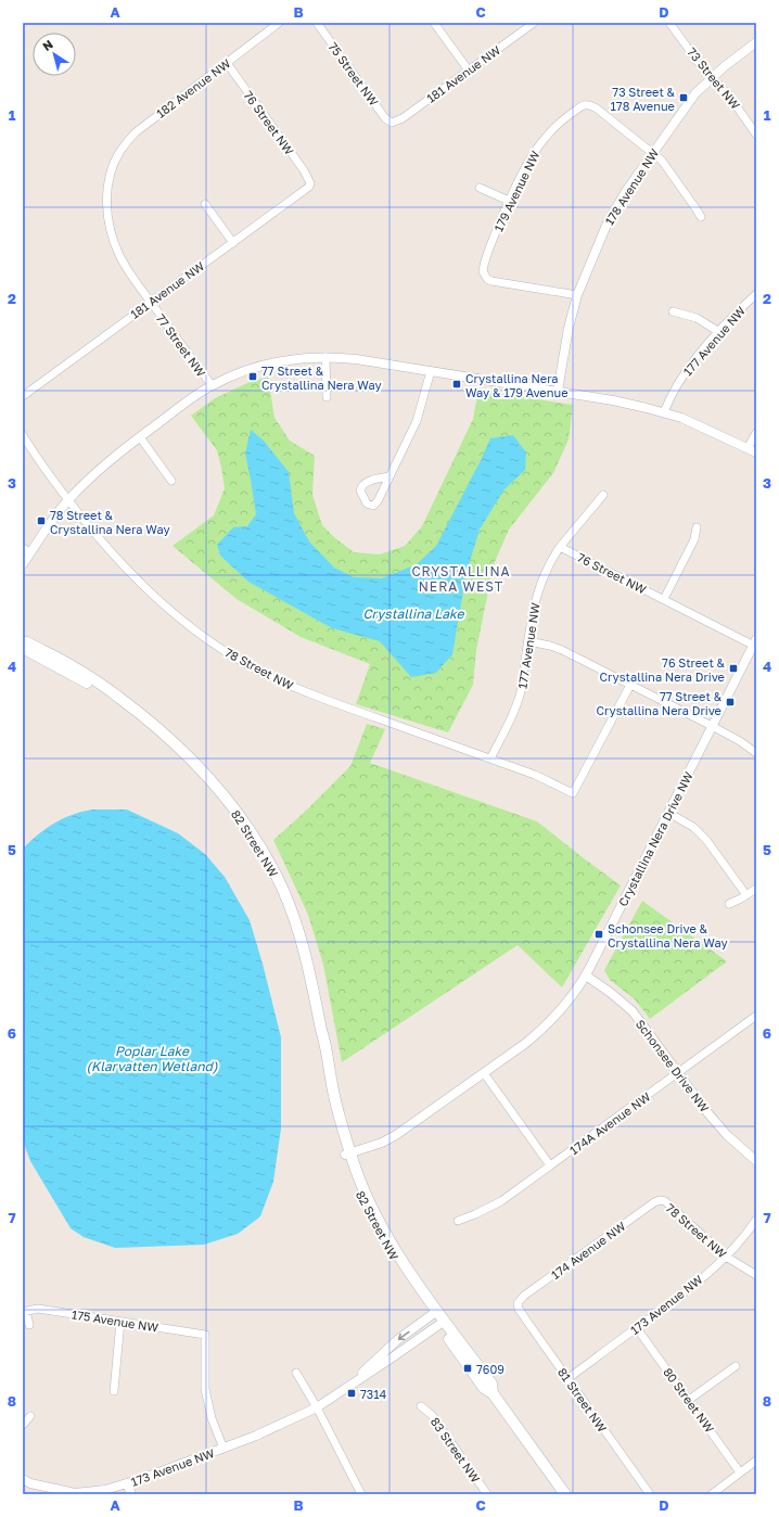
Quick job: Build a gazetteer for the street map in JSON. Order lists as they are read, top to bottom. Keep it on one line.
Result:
{"streets":{"main road":["82 Street NW"],"street":["75 Street NW","181 Avenue NW","73 Street NW","182 Avenue NW","76 Street NW","178 Avenue NW","179 Avenue NW","177 Avenue NW","77 Street NW","78 Street NW","Crystallina Nera Drive NW","Schonsee Drive NW","174A Avenue NW","174 Avenue NW","173 Avenue NW","175 Avenue NW","81 Street NW","80 Street NW","83 Street NW"]},"crossings":[["75 Street NW","181 Avenue NW"],["181 Avenue NW","76 Street NW"],["181 Avenue NW","77 Street NW"],["73 Street NW","178 Avenue NW"],["182 Avenue NW","76 Street NW"],["182 Avenue NW","77 Street NW"],["76 Street NW","177 Avenue NW"],["76 Street NW","Crystallina Nera Drive NW"],["178 Avenue NW","179 Avenue NW"],["177 Avenue NW","78 Street NW"],["78 Street NW","174 Avenue NW"],["78 Street NW","173 Avenue NW"],["Crystallina Nera Drive NW","82 Street NW"],["Crystallina Nera Drive NW","Schonsee Drive NW"],["82 Street NW","173 Avenue NW"],["Schonsee Drive NW","174A Avenue NW"],["174 Avenue NW","81 Street NW"],["173 Avenue NW","175 Avenue NW"],["173 Avenue NW","81 Street NW"],["173 Avenue NW","80 Street NW"]],"districts":["CRYSTALLINA NERA WEST"],"water":["Crystallina Lake","Poplar Lake (Klarvatten Wetland)"],"places":{"transit":["73 Street & 178 Avenue","77 Street & Crystallina Nera Way","Crystallina Nera Way & 179 Avenue","78 Street & Crystallina Nera Way","76 Street & Crystallina Nera Drive","77 Street & Crystallina Nera Drive","Schonsee Drive & Crystallina Nera Way","7609","7314"]},"north":"top left","grid":{"columns":["A","B","C","D"],"rows":["1","2","3","4","5","6","7","8"]}}
